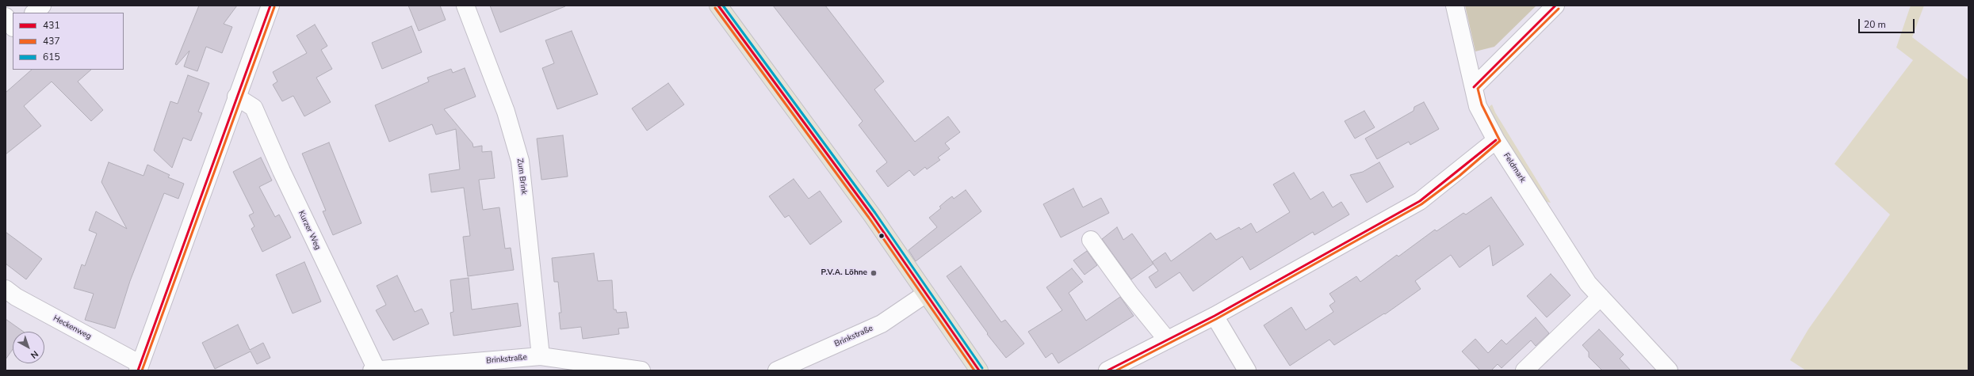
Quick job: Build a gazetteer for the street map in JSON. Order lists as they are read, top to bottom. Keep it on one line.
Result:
{"streets":{"street":["Feldmark","Zum Brink","Kurzer Weg","Heckenweg","Brinkstraße"]},"crossings":[["Zum Brink","Brinkstraße"],["Kurzer Weg","Brinkstraße"]],"places":["P.V.A. Löhne"],"lines":["transit line 431","transit line 615","transit line 437"],"legend":["431","437","615"],"scale_bar":"20 m","north":"bottom right"}
